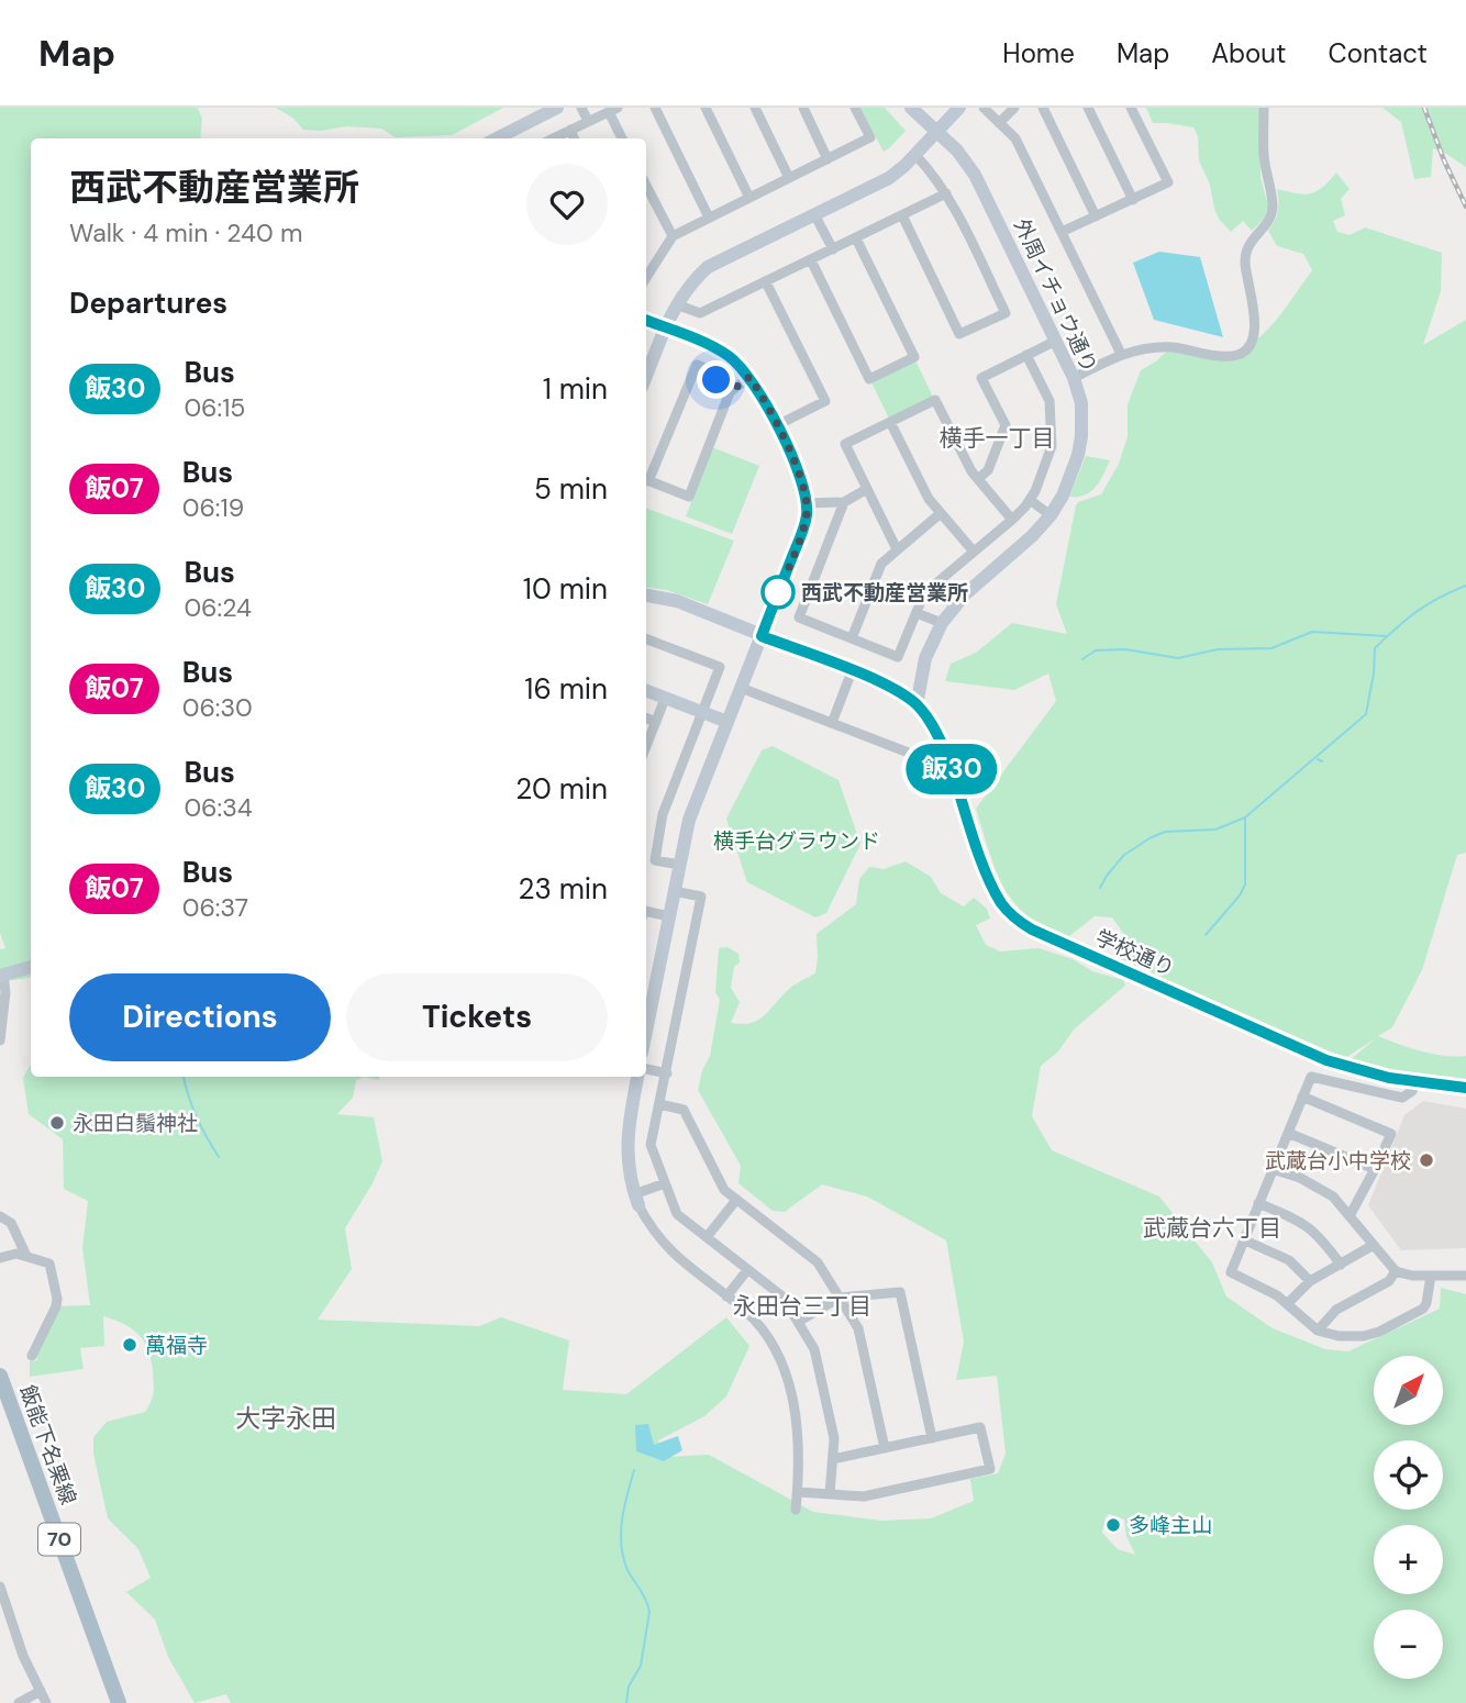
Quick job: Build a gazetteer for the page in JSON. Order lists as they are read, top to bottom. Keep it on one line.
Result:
{"streets":{"main road":["飯能下名栗線","70"],"street":["外周イチョウ通り","学校通り"]},"crossings":[["外周イチョウ通り","学校通り"]],"districts":["横手一丁目","武蔵台六丁目","永田台三丁目","大字永田"],"parks":["横手台グラウンド"],"places":["西武不動産営業所","永田白鬚神社","武蔵台小中学校","萬福寺","多峰主山"],"lines":["bus line 飯30"],"north":"top right","page":{"header":"Map","nav":["Home","Map","About","Contact"],"on_map":"飯30","heading":[["西武不動産営業所","Walk · 4 min · 240 m"],"Departures"],"list":[{"mark":"飯30","name":"Bus","note":"06:15","value":"1 min"},{"mark":"飯07","name":"Bus","note":"06:19","value":"5 min"},{"mark":"飯30","name":"Bus","note":"06:24","value":"10 min"},{"mark":"飯07","name":"Bus","note":"06:30","value":"16 min"},{"mark":"飯30","name":"Bus","note":"06:34","value":"20 min"},{"mark":"飯07","name":"Bus","note":"06:37","value":"23 min"}],"buttons":["Directions","Tickets"],"map_buttons":["+","−"]}}
